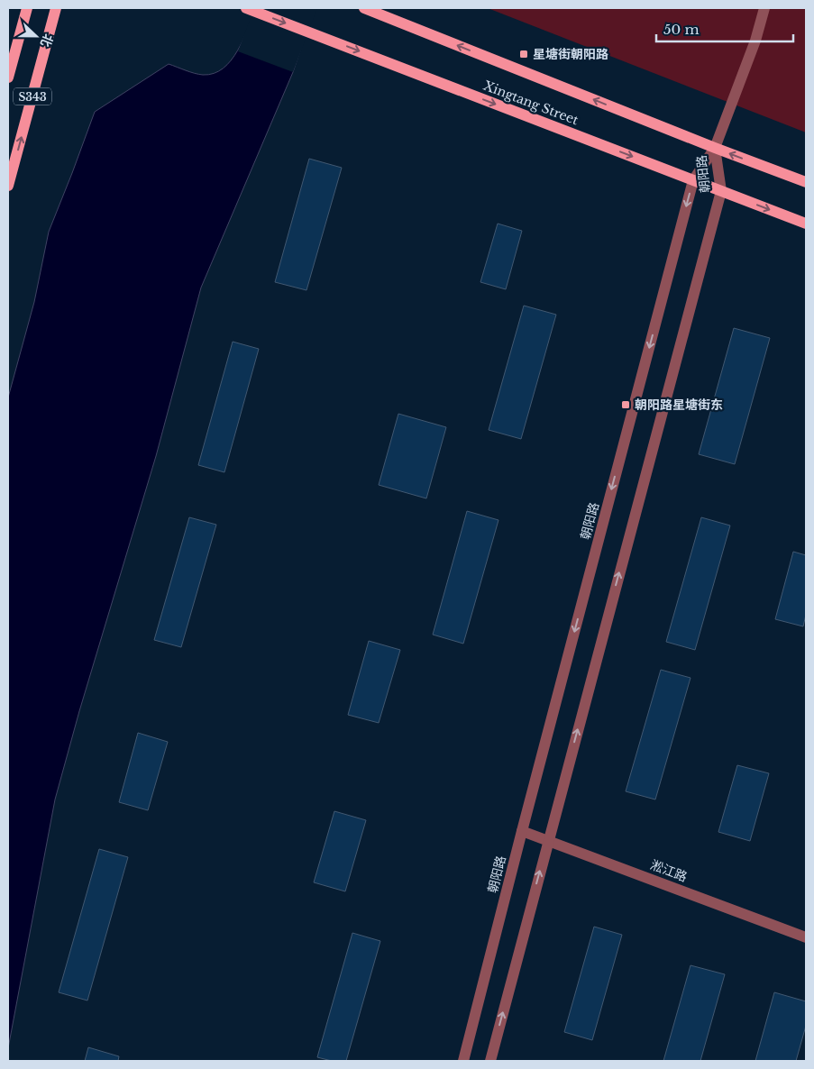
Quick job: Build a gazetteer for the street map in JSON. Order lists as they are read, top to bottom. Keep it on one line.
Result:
{"streets":{"main road":["S343","Xingtang Street"],"street":["朝阳路","淞江路"]},"crossings":[["Xingtang Street","朝阳路"],["朝阳路","淞江路"]],"places":{"transit":["星塘街朝阳路","朝阳路星塘街东"]},"scale_bar":"50 m","north":"right"}
